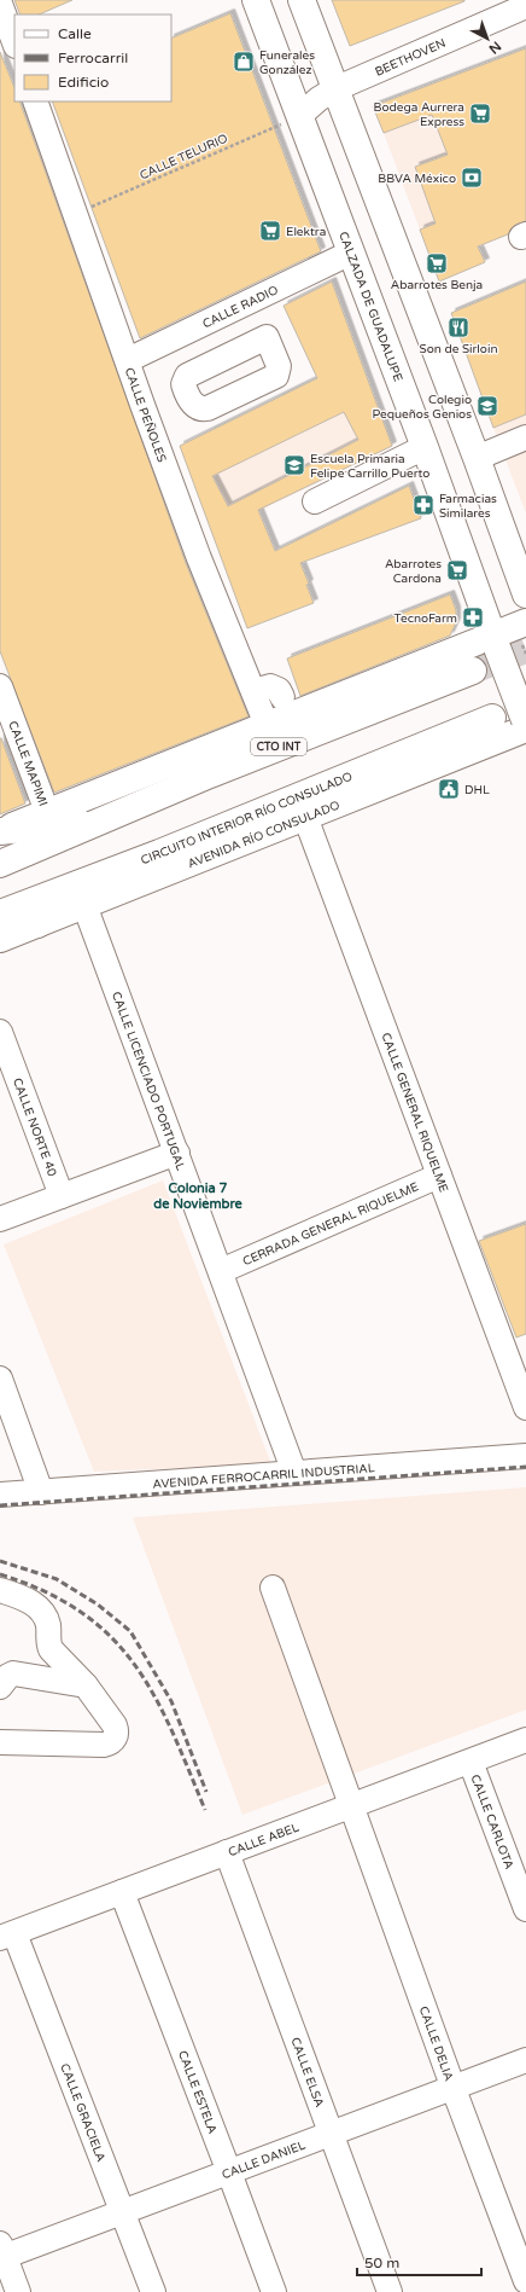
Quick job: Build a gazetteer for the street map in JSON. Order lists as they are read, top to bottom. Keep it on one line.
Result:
{"streets":{"main road":["CALZADA DE GUADALUPE","CTO INT","CIRCUITO INTERIOR RÍO CONSULADO","AVENIDA RÍO CONSULADO"],"street":["BEETHOVEN","CALLE RADIO","CALLE PEÑOLES","CALLE MAPIMI","CALLE LICENCIADO PORTUGAL","CALLE GENERAL RIQUELME","CALLE NORTE 40","CERRADA GENERAL RIQUELME","AVENIDA FERROCARRIL INDUSTRIAL","CALLE CARLOTA","CALLE ABEL","CALLE DELIA","CALLE ELSA","CALLE ESTELA","CALLE GRACIELA","CALLE DANIEL"],"path":["CALLE TELURIO"]},"crossings":[["BEETHOVEN","CALLE TELURIO"],["BEETHOVEN","CALZADA DE GUADALUPE"],["CALLE TELURIO","CALZADA DE GUADALUPE"],["CALLE TELURIO","CALLE PEÑOLES"],["CALLE RADIO","CALZADA DE GUADALUPE"],["CALLE RADIO","CALLE PEÑOLES"],["CALZADA DE GUADALUPE","CTO INT"],["CALZADA DE GUADALUPE","AVENIDA RÍO CONSULADO"],["CALLE PEÑOLES","CTO INT"],["CTO INT","CALLE MAPIMI"],["AVENIDA RÍO CONSULADO","CALLE LICENCIADO PORTUGAL"],["AVENIDA RÍO CONSULADO","CALLE GENERAL RIQUELME"],["CALLE LICENCIADO PORTUGAL","CERRADA GENERAL RIQUELME"],["CALLE LICENCIADO PORTUGAL","AVENIDA FERROCARRIL INDUSTRIAL"],["CALLE GENERAL RIQUELME","CERRADA GENERAL RIQUELME"],["CALLE CARLOTA","CALLE ABEL"],["CALLE ABEL","CALLE DELIA"],["CALLE ABEL","CALLE ELSA"],["CALLE ABEL","CALLE ESTELA"],["CALLE ABEL","CALLE GRACIELA"],["CALLE DELIA","CALLE DANIEL"],["CALLE ELSA","CALLE DANIEL"],["CALLE ESTELA","CALLE DANIEL"],["CALLE GRACIELA","CALLE DANIEL"]],"districts":["Colonia 7 de Noviembre"],"places":{"shop":["Funerales González"],"supermarket":["Bodega Aurrera Express","Elektra","Abarrotes Benja","Abarrotes Cardona"],"bank":["BBVA México"],"restaurant":["Son de Sirloin"],"school or university":["Colegio Pequeños Genios","Escuela Primaria Felipe Carrillo Puerto"],"pharmacy":["Farmacias Similares","TecnoFarm"],"public building":["DHL"]},"legend":["Calle","Ferrocarril","Edificio"],"scale_bar":"50 m","north":"bottom right"}
